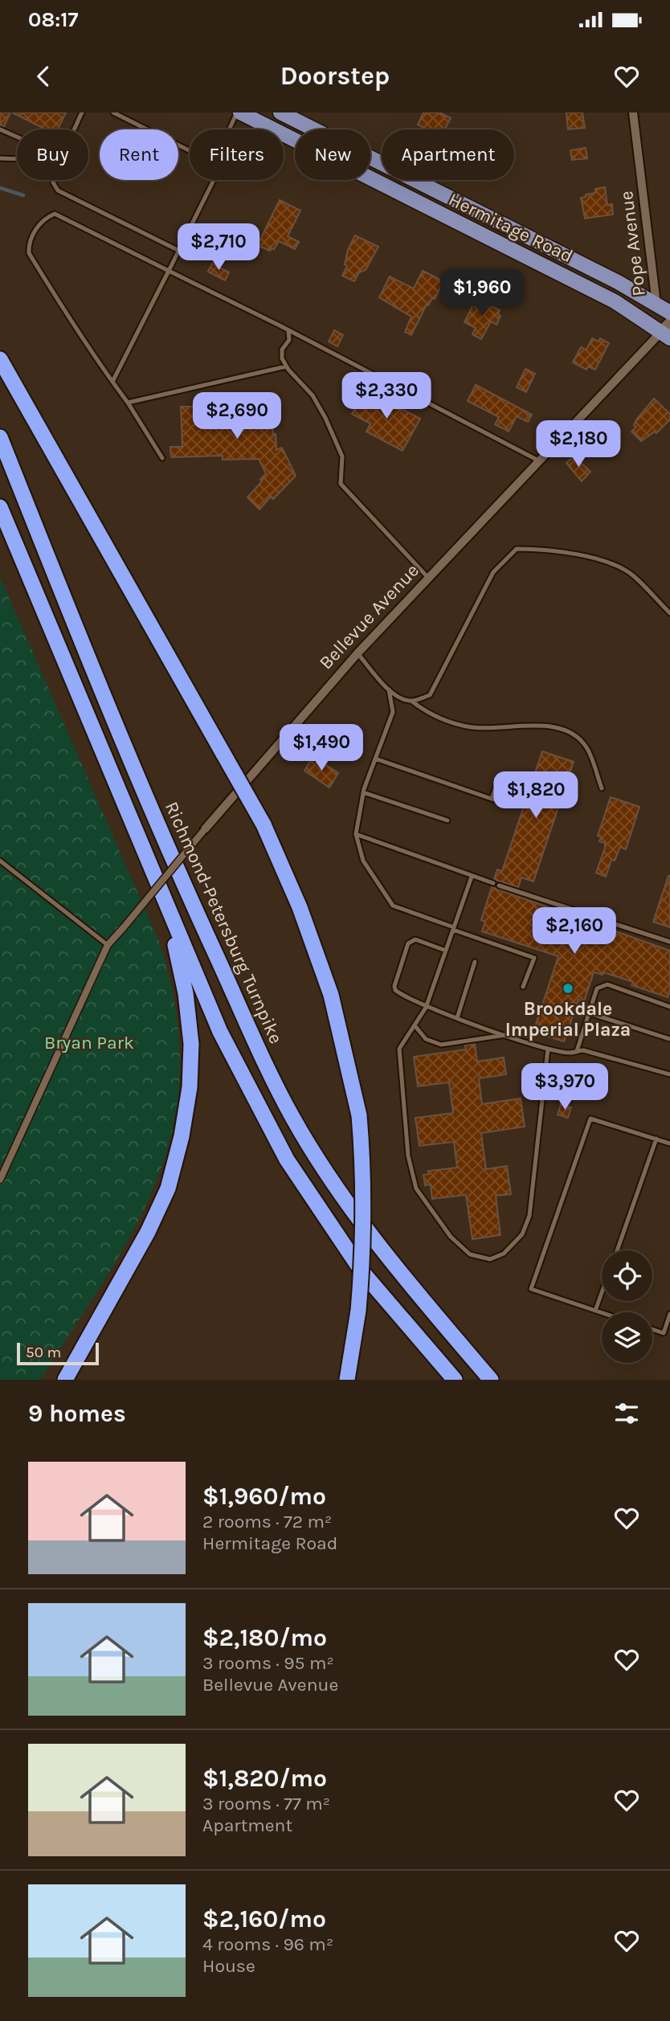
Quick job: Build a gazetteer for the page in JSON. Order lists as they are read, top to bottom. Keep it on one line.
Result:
{"streets":{"highway":["Richmond-Petersburg Turnpike"],"main road":["Hermitage Road"],"street":["Pope Avenue","Bellevue Avenue"]},"crossings":[["Hermitage Road","Pope Avenue"],["Hermitage Road","Bellevue Avenue"]],"parks":["Bryan Park"],"places":["Brookdale Imperial Plaza"],"scale_bar":"50 m","page":{"status":"08:17","header":"Doorstep","chip":["Buy","Rent","Filters","New","Apartment"],"price":["$2,710","$1,960","$2,330","$2,690","$2,180","$1,490","$1,820","$2,160","$3,970"],"scale":"50 m","heading":"9 homes","list":[{"name":"$1,960/mo","note":"2 rooms · 72 m² · Hermitage Road"},{"name":"$2,180/mo","note":"3 rooms · 95 m² · Bellevue Avenue"},{"name":"$1,820/mo","note":"3 rooms · 77 m² · Apartment"},{"name":"$2,160/mo","note":"4 rooms · 96 m² · House"}]}}
